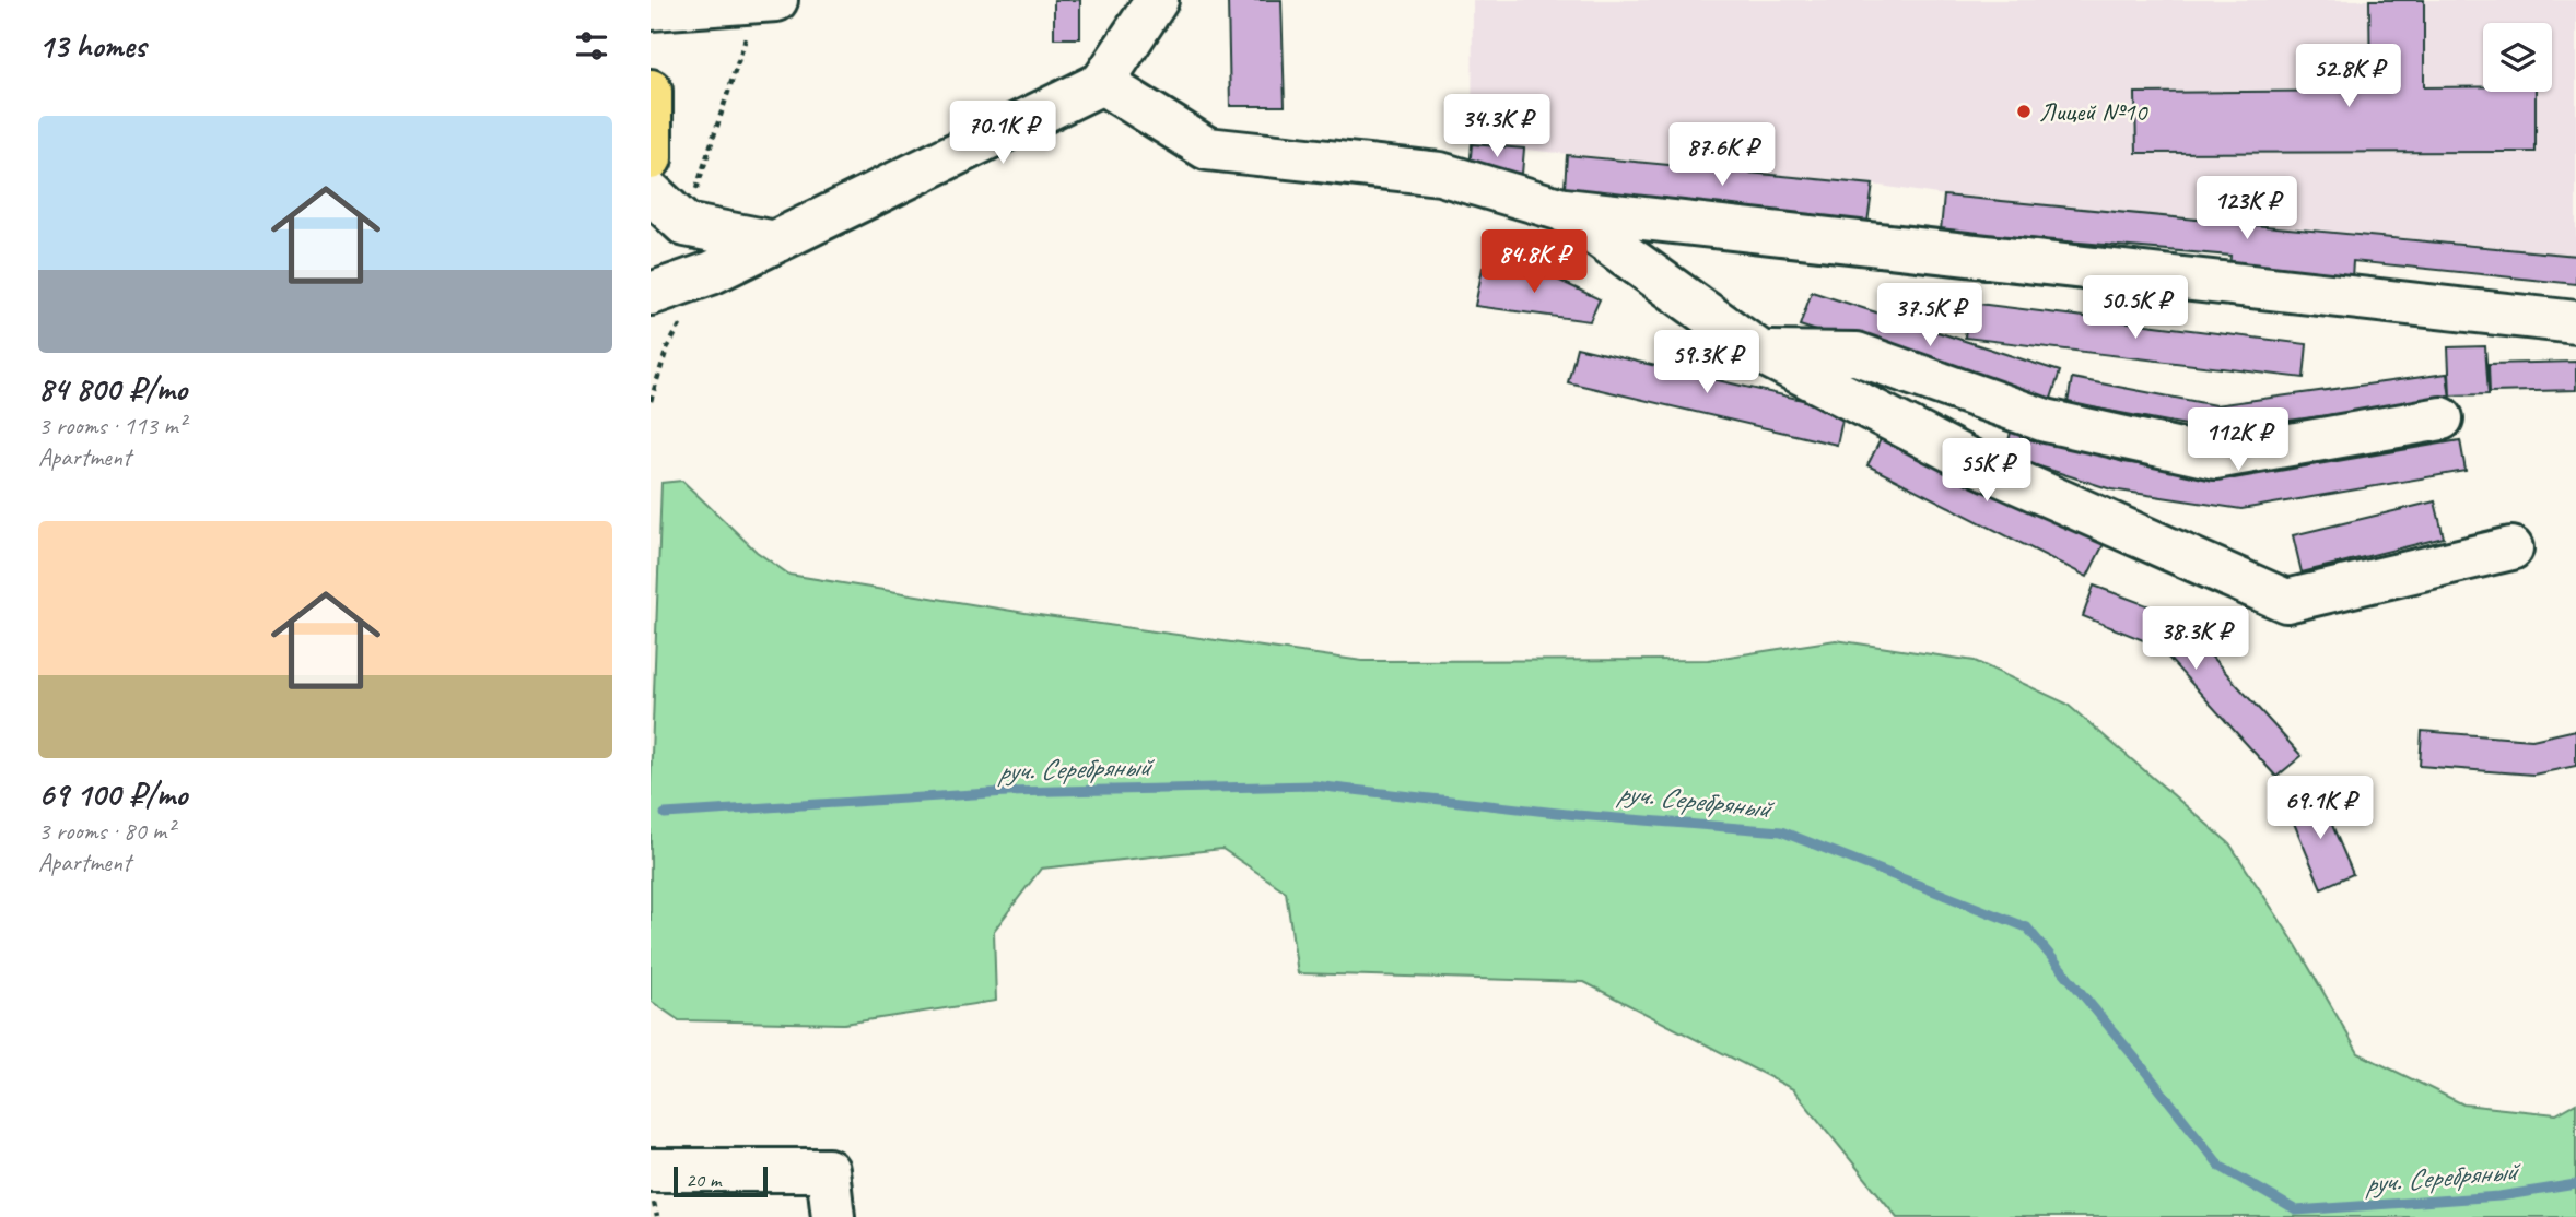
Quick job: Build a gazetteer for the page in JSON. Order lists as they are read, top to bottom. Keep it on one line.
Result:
{"water":["руч. Серебряный"],"places":["Лицей №10"],"scale_bar":"20 m","page":{"heading":"13 homes","price":["52.8K ₽","34.3K ₽","70.1K ₽","87.6K ₽","123K ₽","84.8K ₽","50.5K ₽","37.5K ₽","59.3K ₽","112K ₽","55K ₽","38.3K ₽","69.1K ₽"],"list":[{"name":"84 800 ₽/mo","note":"3 rooms · 113 m² · Apartment"},{"name":"69 100 ₽/mo","note":"3 rooms · 80 m² · Apartment"}],"scale":"20 m"}}
